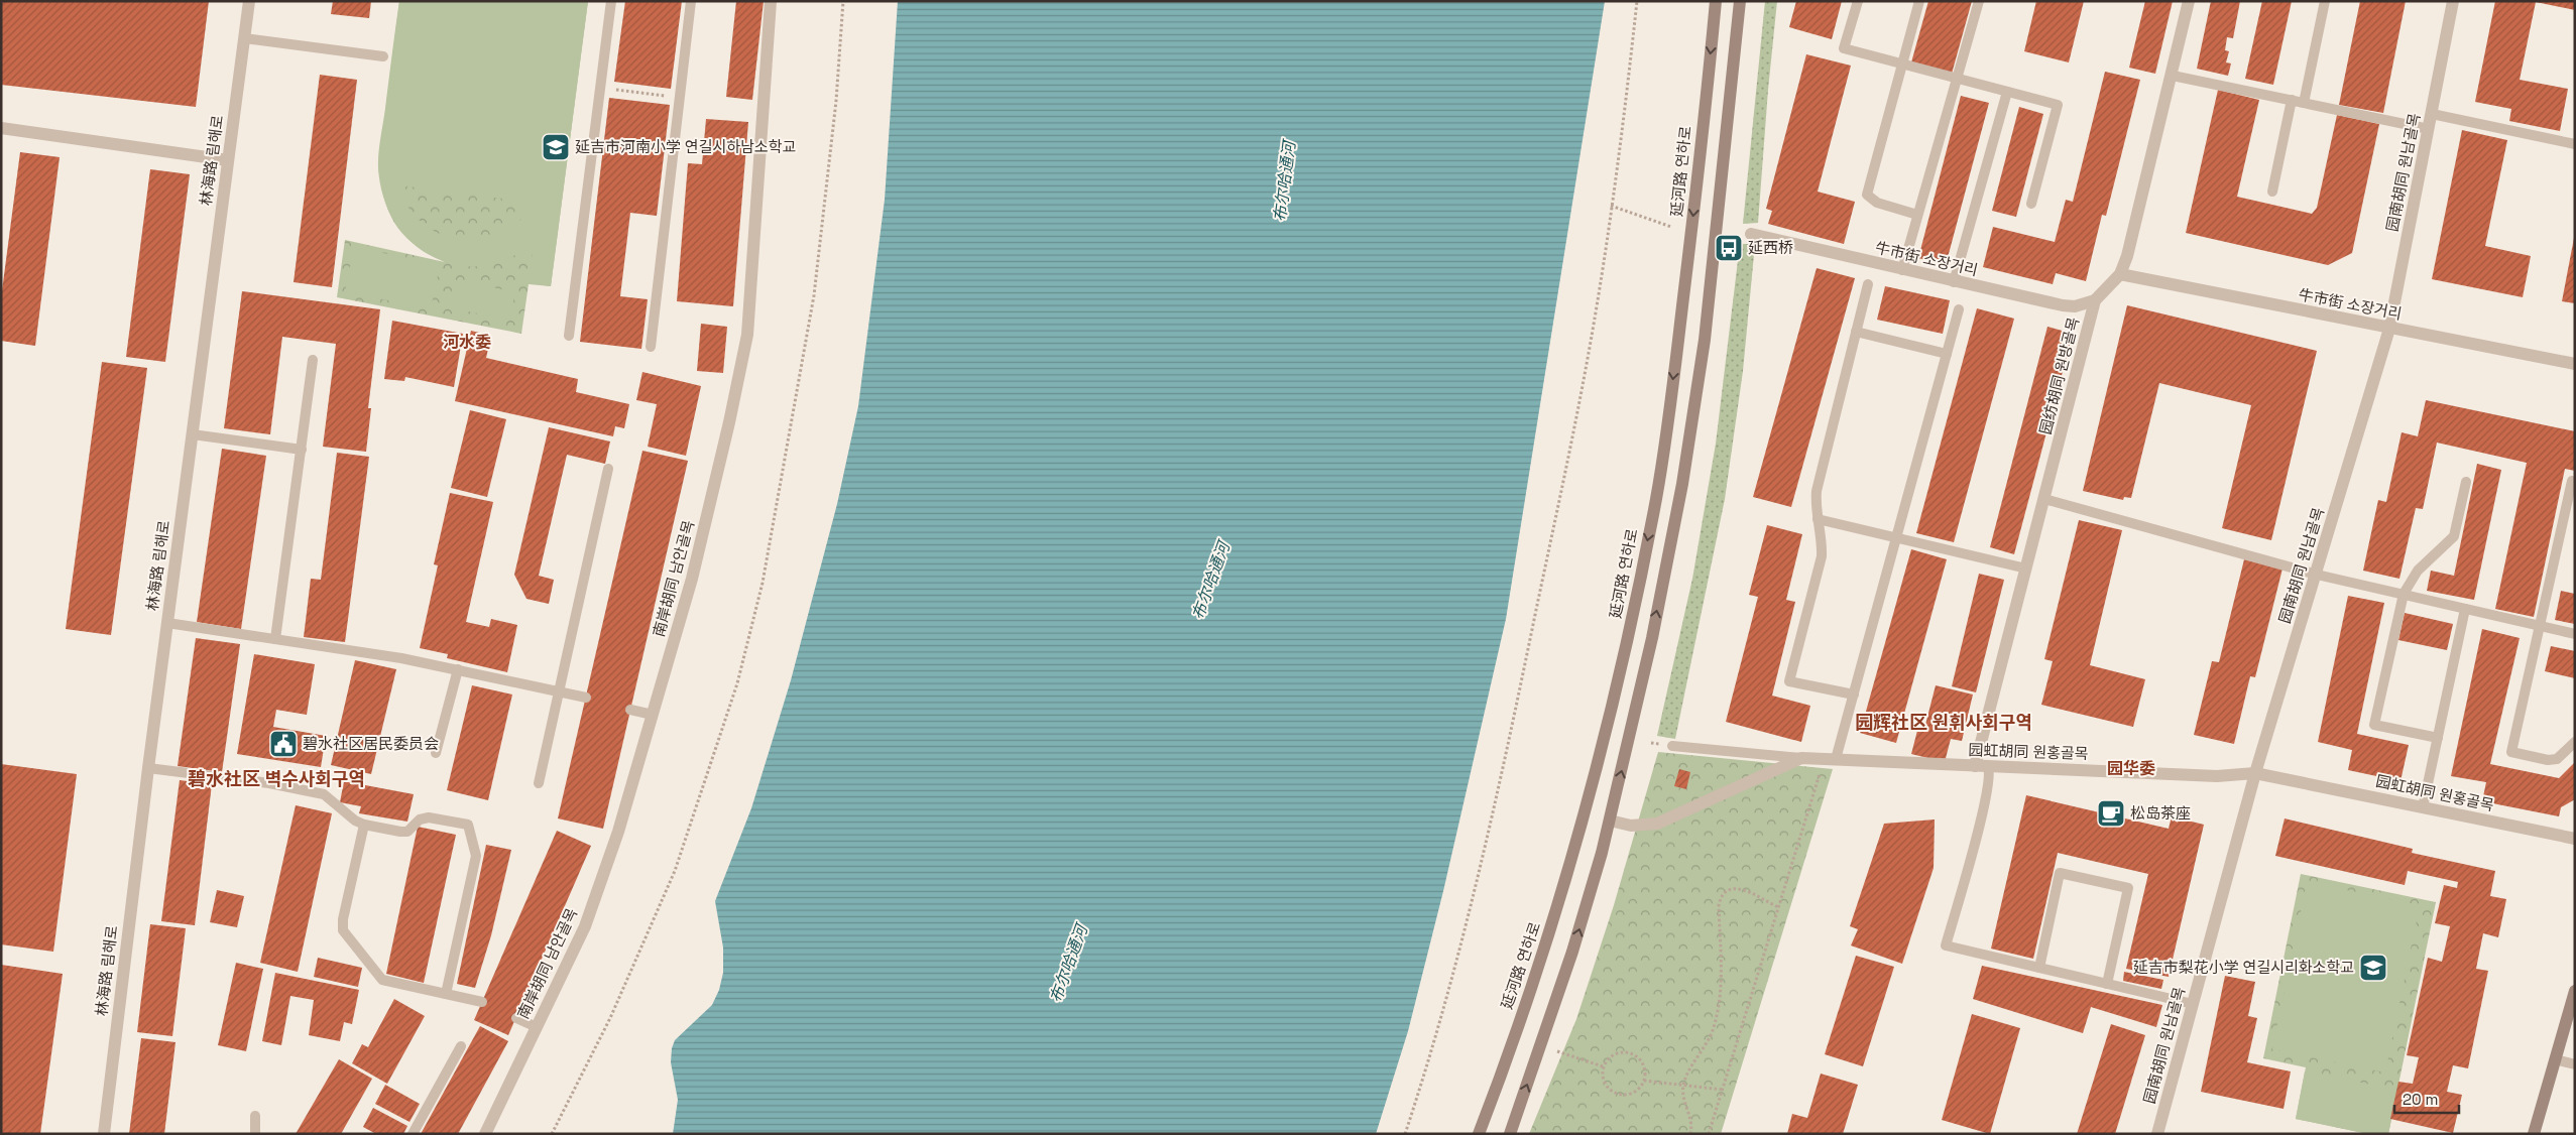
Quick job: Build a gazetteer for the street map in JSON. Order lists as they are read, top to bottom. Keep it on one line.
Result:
{"streets":{"main road":["延河路 연하로"],"street":["林海路 림해로","园南胡同 원남골목","牛市街 소장거리","园纺胡同 원방골목","南岸胡同 남안골목","园虹胡同 원홍골목"]},"crossings":[["园南胡同 원남골목","牛市街 소장거리"],["园南胡同 원남골목","园虹胡同 원홍골목"],["牛市街 소장거리","园纺胡同 원방골목"],["园纺胡同 원방골목","园虹胡同 원홍골목"]],"districts":["河水委","园辉社区 원휘사회구역","园华委","碧水社区 벽수사회구역"],"water":["布尔哈通河"],"places":{"school or university":["延吉市河南小学 연길시하남소학교","延吉市梨花小学 연길시리화소학교"],"bus stop":["延西桥"],"public building":["碧水社区居民委员会"],"cafe":["松岛茶座"]},"scale_bar":"20 m"}
